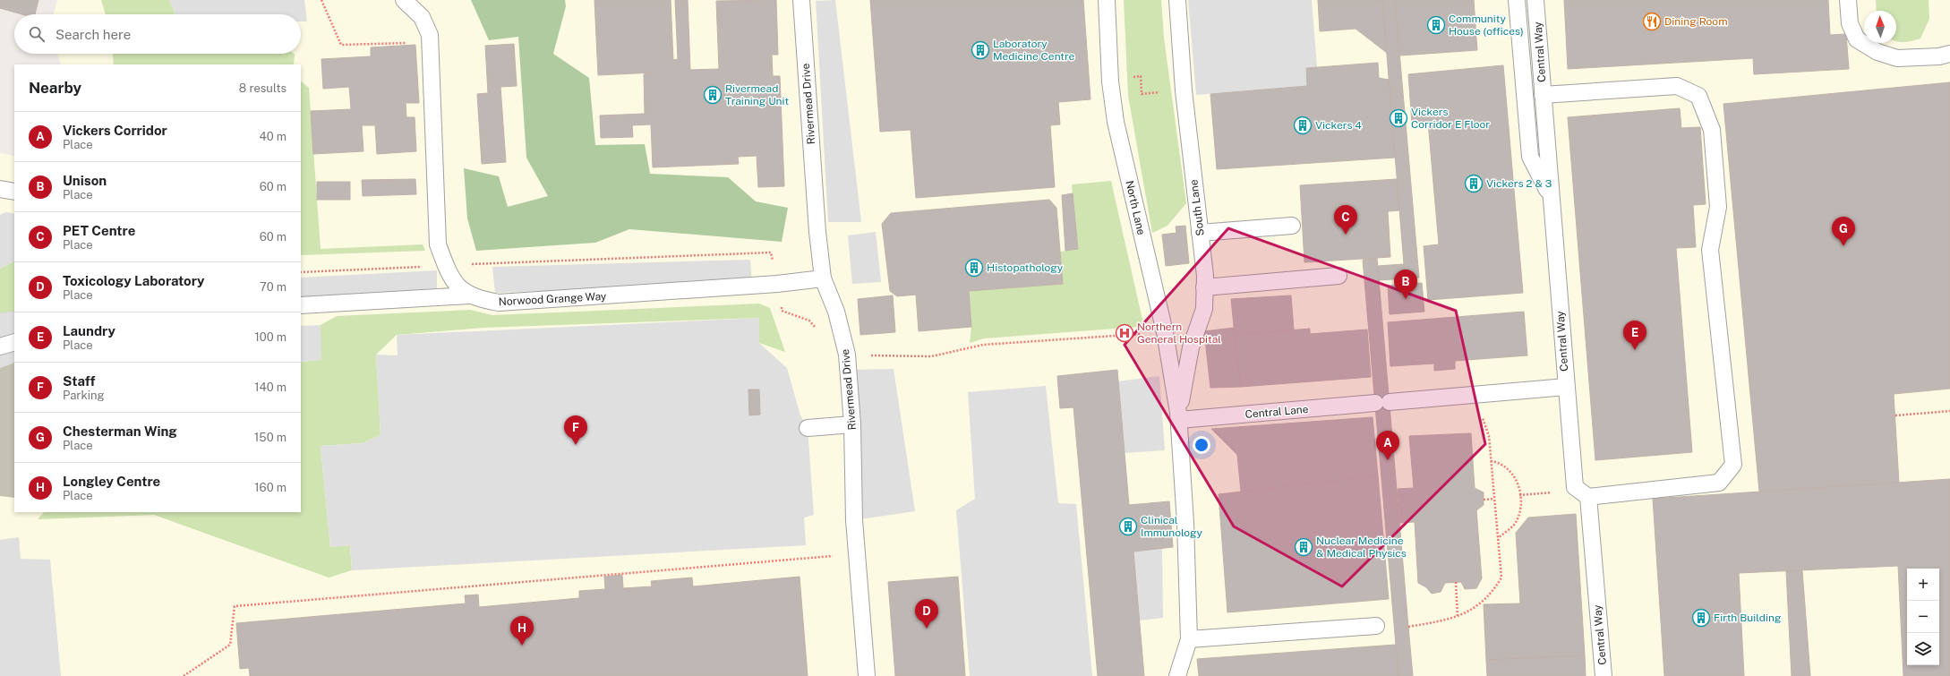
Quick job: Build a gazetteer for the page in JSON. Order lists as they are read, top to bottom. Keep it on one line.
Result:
{"streets":{"lane":["Central Way","Rivermead Drive","North Lane","South Lane","Norwood Grange Way","Central Lane"]},"crossings":[["Central Way","Central Lane"],["Rivermead Drive","Norwood Grange Way"],["North Lane","South Lane"],["North Lane","Central Lane"],["South Lane","Central Lane"]],"places":{"restaurant":["Dining Room"],"building":["Community House (offices)","Laboratory Medicine Centre","Rivermead Training Unit","Vickers Corridor E Floor","Vickers 4","Vickers 2 & 3","Histopathology","Clinical Immunology","Nuclear Medicine & Medical Physics","Firth Building"],"hospital":["Northern General Hospital"]},"north":"top","page":{"search":"Search here","heading":["Nearby","8 results"],"list":[{"mark":"A","name":"Vickers Corridor","note":"Place","value":"40 m"},{"mark":"B","name":"Unison","note":"Place","value":"60 m"},{"mark":"C","name":"PET Centre","note":"Place","value":"60 m"},{"mark":"D","name":"Toxicology Laboratory","note":"Place","value":"70 m"},{"mark":"E","name":"Laundry","note":"Place","value":"100 m"},{"mark":"F","name":"Staff","note":"Parking","value":"140 m"},{"mark":"G","name":"Chesterman Wing","note":"Place","value":"150 m"},{"mark":"H","name":"Longley Centre","note":"Place","value":"160 m"}],"pins":["C","G","B","E","F","A","D","H"],"map_buttons":["+","−"]}}
